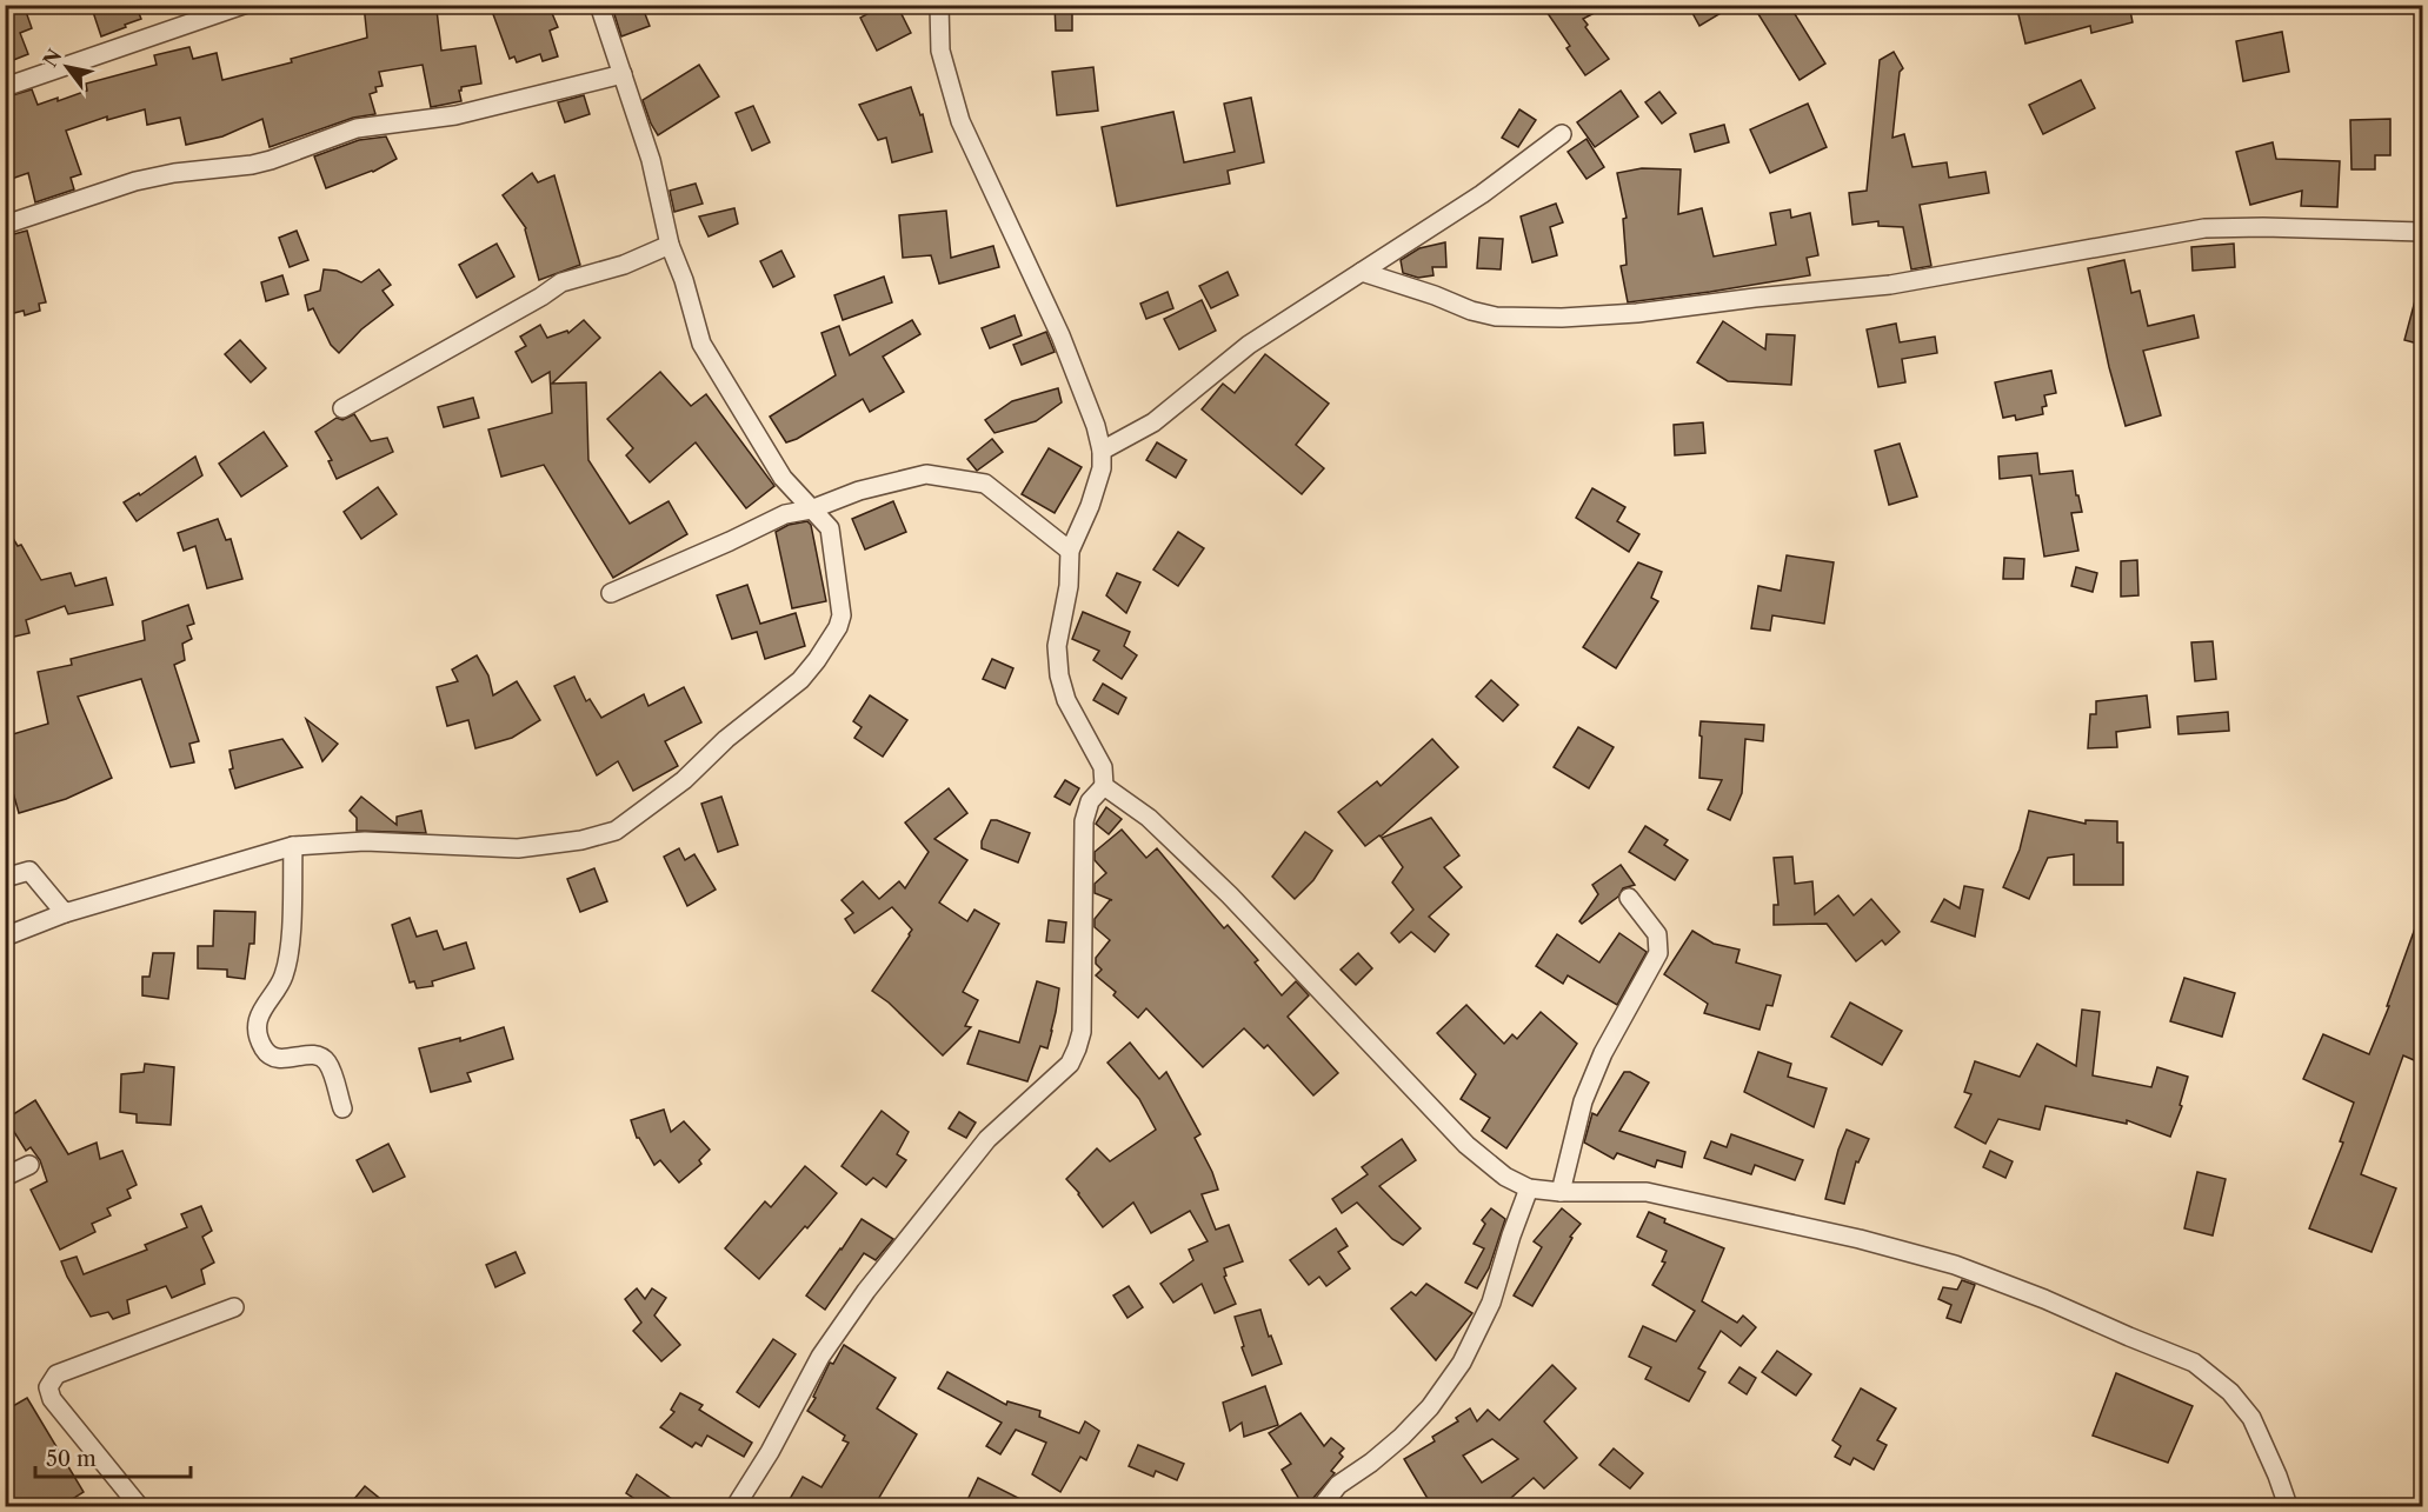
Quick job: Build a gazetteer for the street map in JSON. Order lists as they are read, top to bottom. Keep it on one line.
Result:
{"scale_bar":"50 m","north":"top left"}
